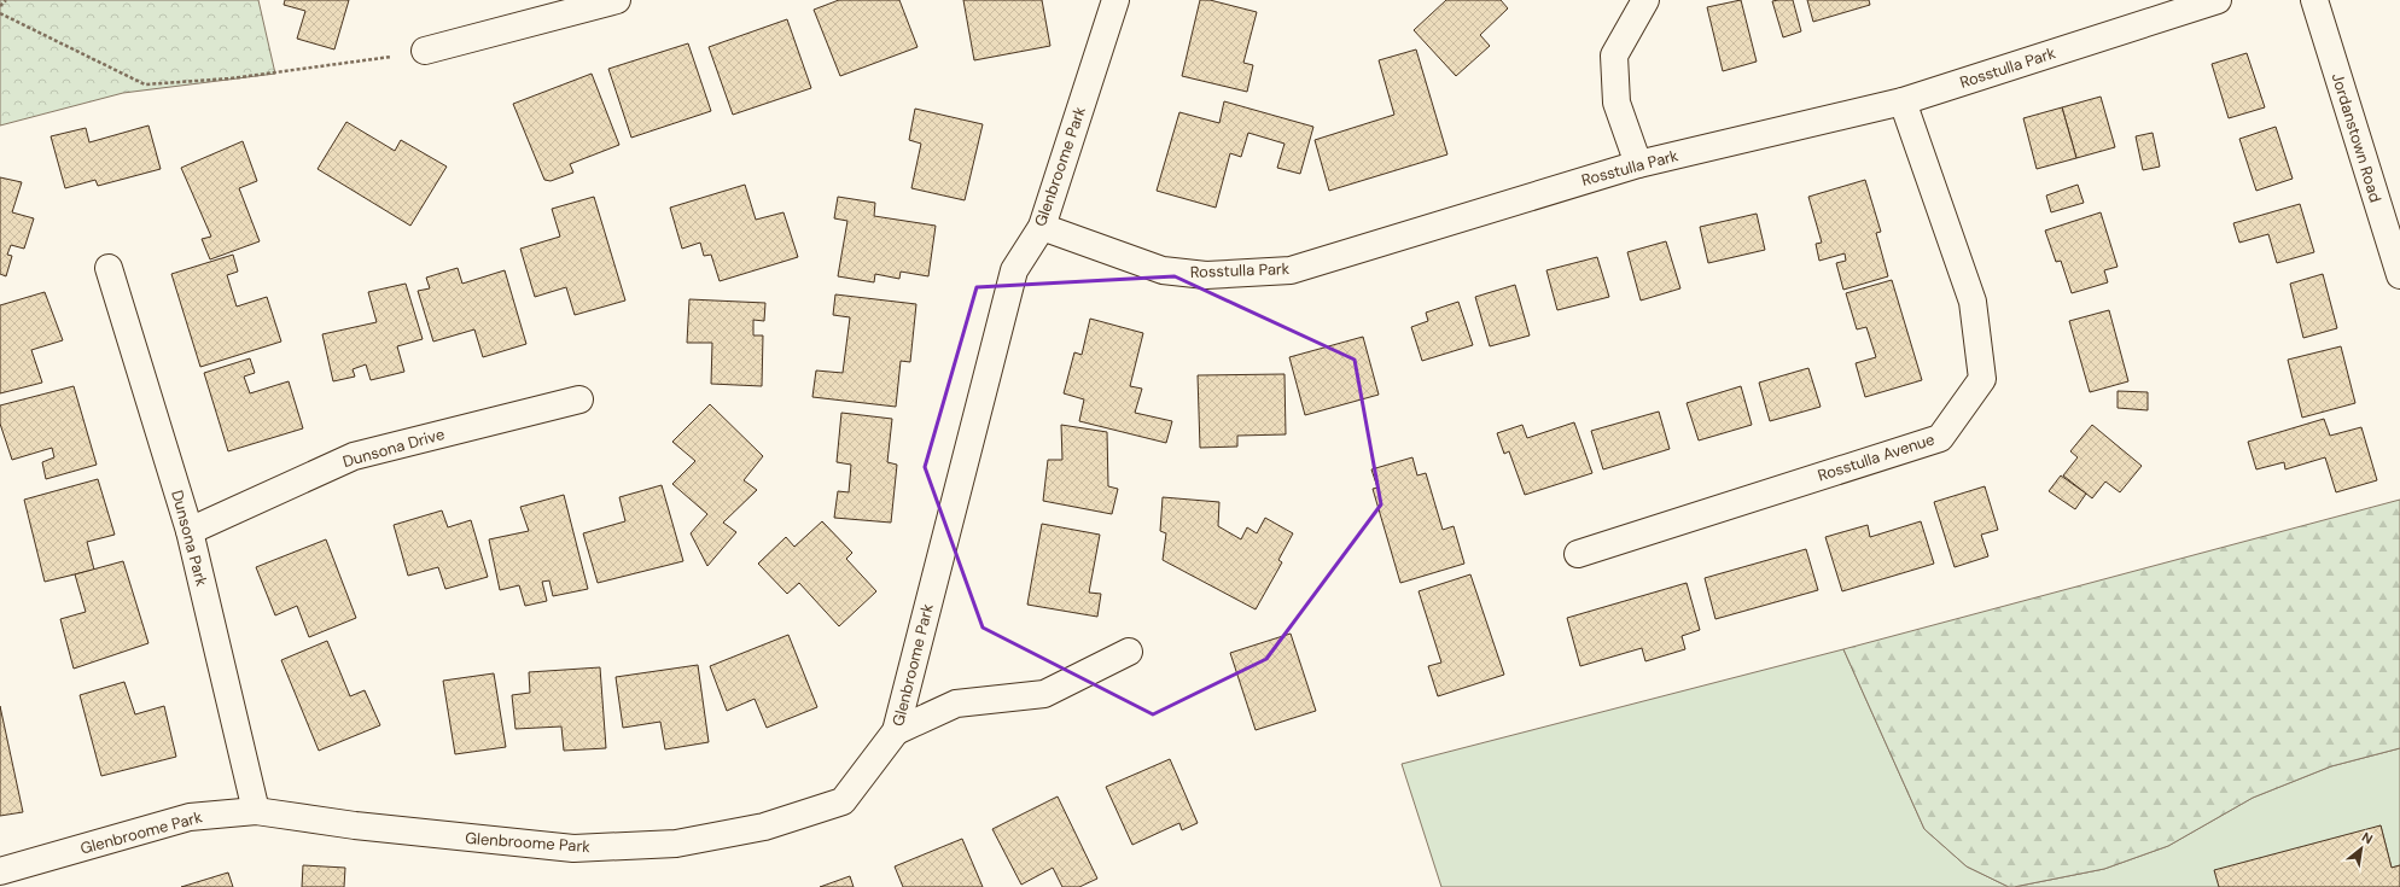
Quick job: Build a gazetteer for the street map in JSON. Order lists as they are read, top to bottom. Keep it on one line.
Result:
{"streets":{"street":["Rosstulla Park","Jordanstown Road","Glenbroome Park","Dunsona Drive","Rosstulla Avenue","Dunsona Park"]},"crossings":[["Rosstulla Park","Glenbroome Park"],["Rosstulla Park","Rosstulla Avenue"],["Glenbroome Park","Dunsona Park"],["Dunsona Drive","Dunsona Park"]],"north":"top right"}
